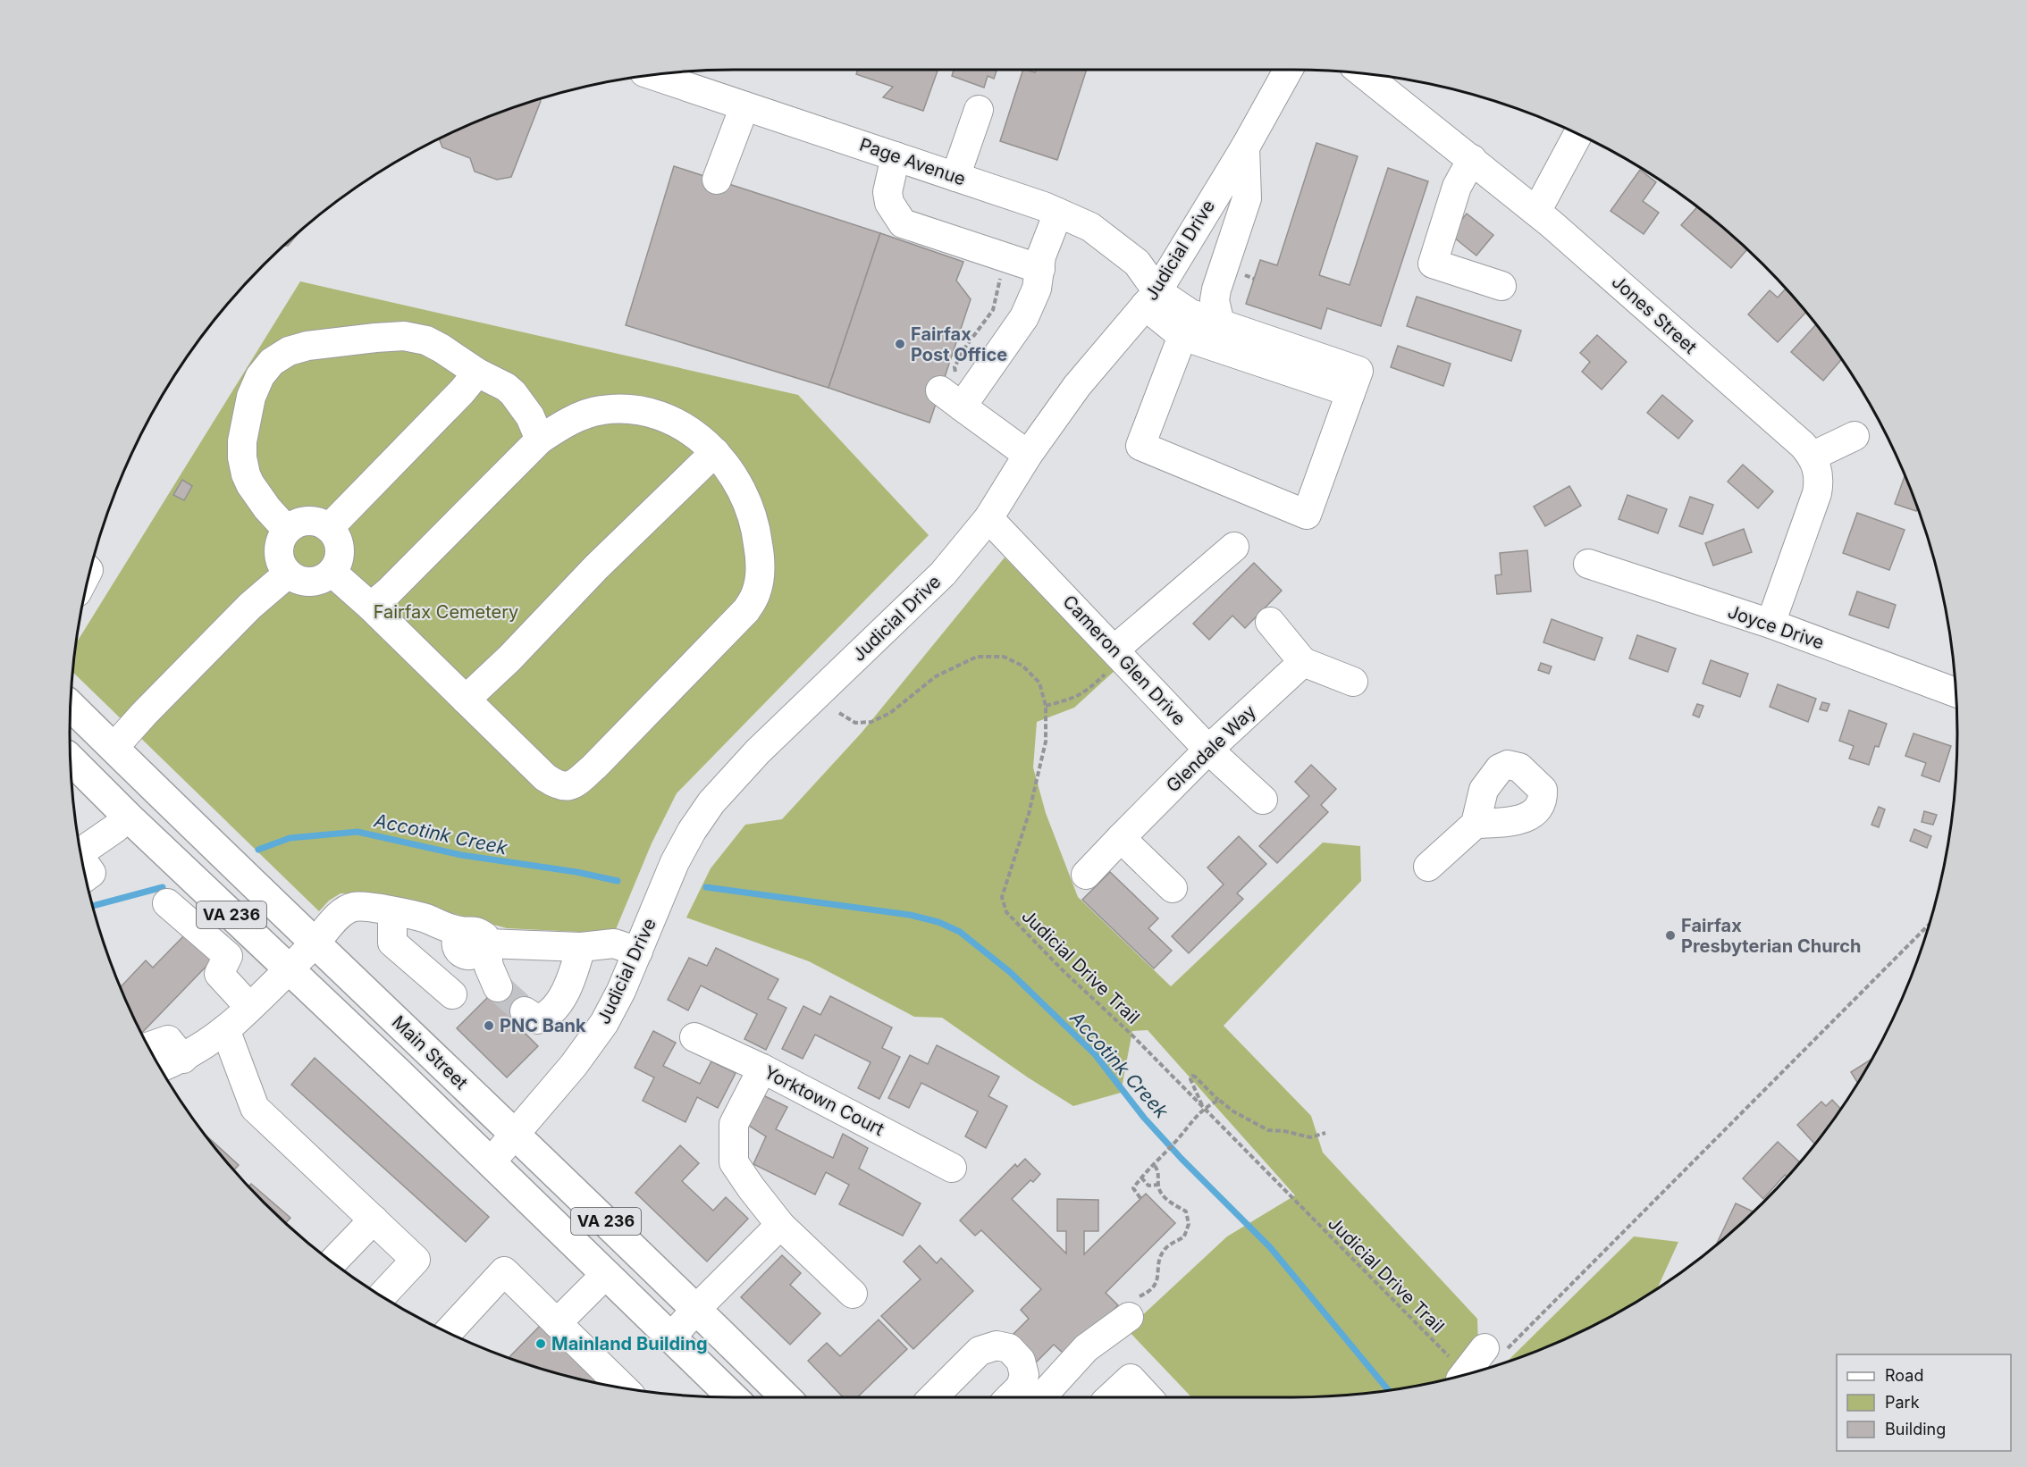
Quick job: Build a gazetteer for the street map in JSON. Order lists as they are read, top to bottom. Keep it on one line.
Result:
{"streets":{"main road":["VA 236","Main Street"],"street":["Page Avenue","Judicial Drive","Jones Street","Joyce Drive","Cameron Glen Drive","Glendale Way","Yorktown Court"],"path":["Judicial Drive Trail"]},"crossings":[["Page Avenue","Judicial Drive"],["Judicial Drive","Cameron Glen Drive"],["Judicial Drive","Main Street"],["Cameron Glen Drive","Glendale Way"]],"water":["Accotink Creek"],"parks":["Fairfax Cemetery"],"places":["Fairfax Post Office","Fairfax Presbyterian Church","PNC Bank","Mainland Building"],"legend":["Road","Park","Building"]}
